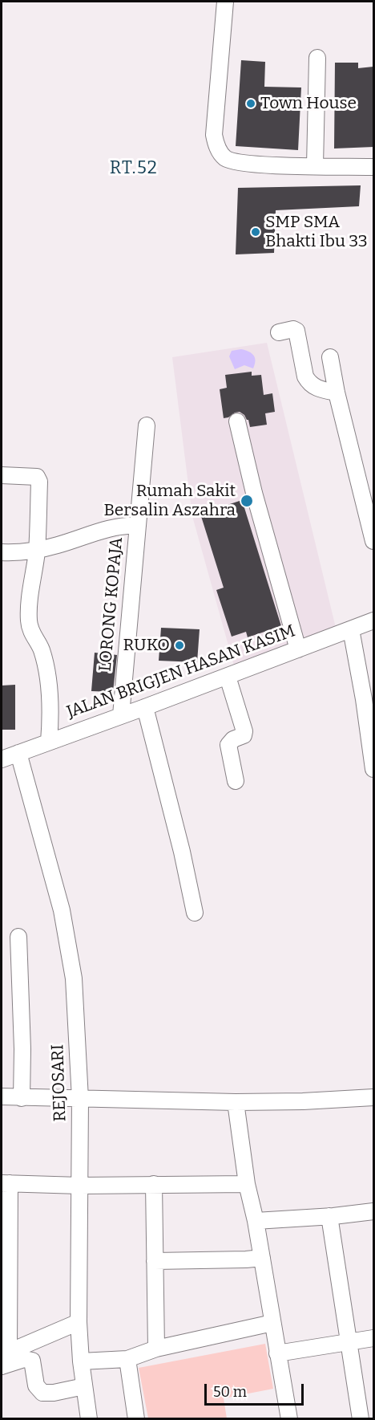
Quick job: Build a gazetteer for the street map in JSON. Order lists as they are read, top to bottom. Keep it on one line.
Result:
{"streets":{"street":["LORONG KOPAJA","JALAN BRIGJEN HASAN KASIM","REJOSARI"]},"crossings":[["LORONG KOPAJA","JALAN BRIGJEN HASAN KASIM"],["JALAN BRIGJEN HASAN KASIM","REJOSARI"]],"districts":["RT.52"],"places":["Town House","SMP SMA Bhakti Ibu 33","Rumah Sakit Bersalin Aszahra","RUKO"],"scale_bar":"50 m"}
